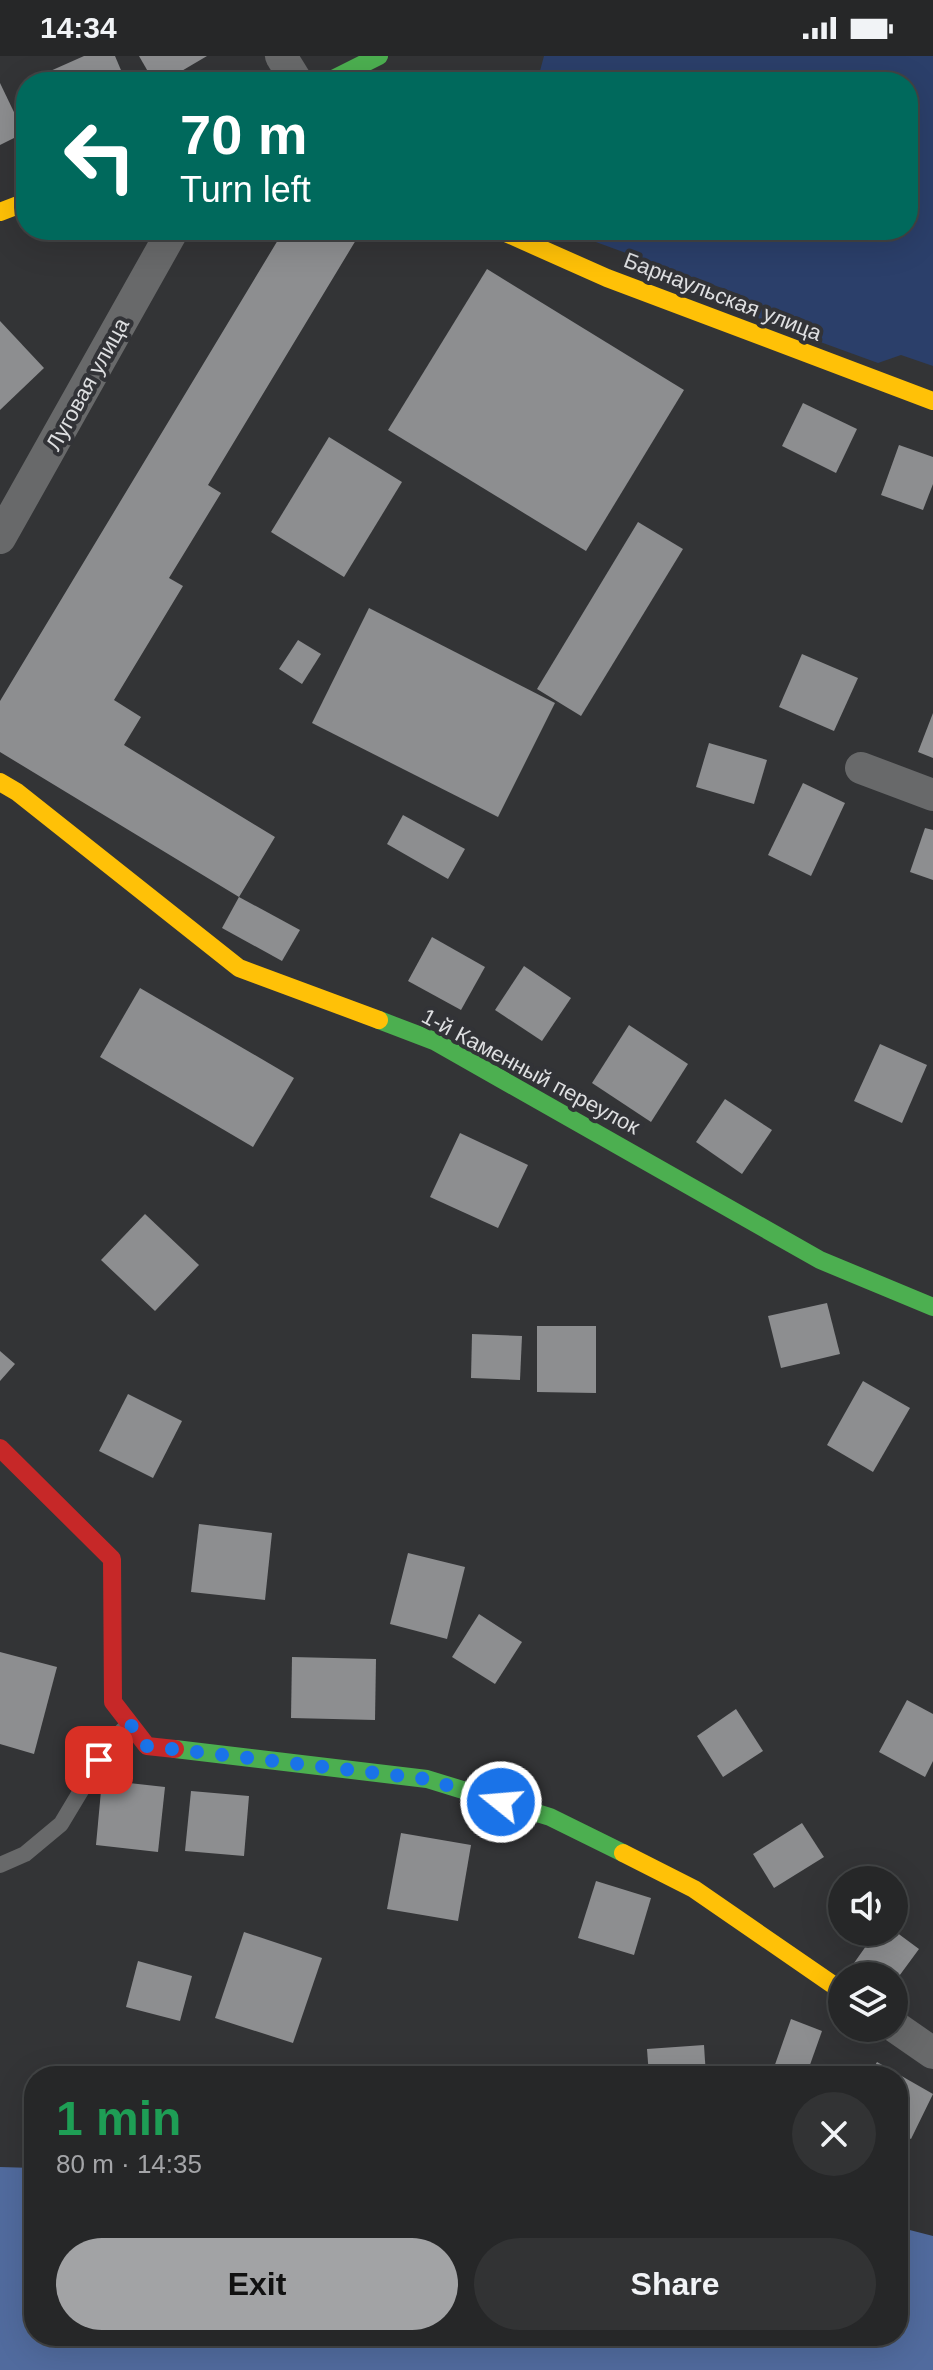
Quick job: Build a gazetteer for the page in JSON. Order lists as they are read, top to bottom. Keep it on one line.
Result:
{"streets":{"street":["Барнаульская улица","Луговая улица","1-й Каменный переулок"]},"page":{"status":"14:34","turn":["70 m","Turn left"],"heading":["1 min","80 m · 14:35"],"buttons":["Exit","Share"]}}
